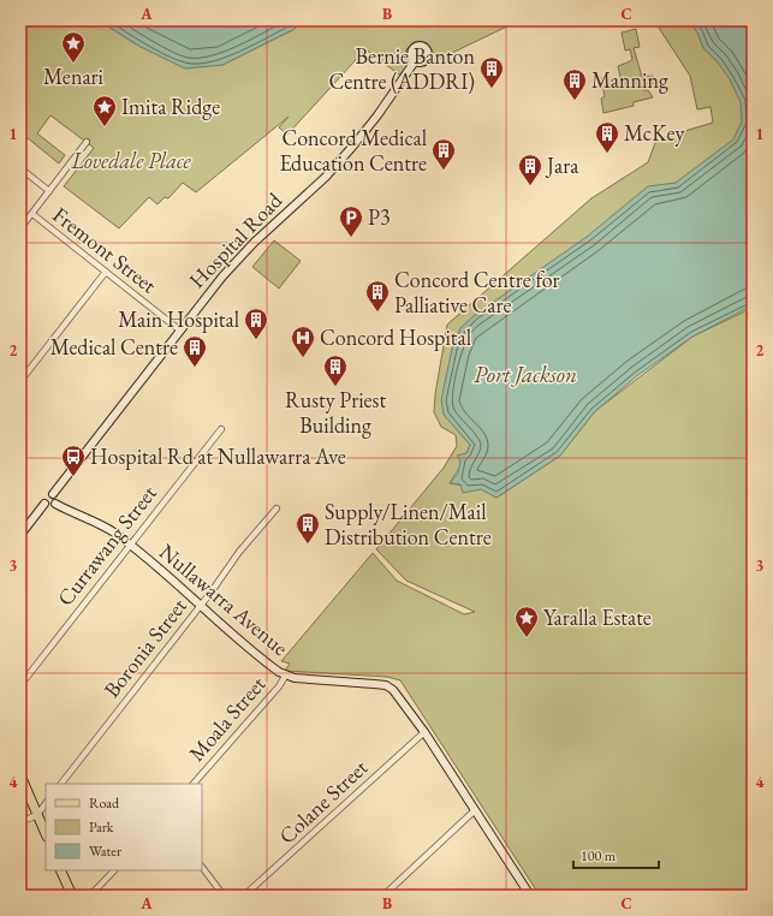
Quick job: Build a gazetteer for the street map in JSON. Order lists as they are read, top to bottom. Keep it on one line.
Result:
{"streets":{"main road":["Hospital Road","Nullawarra Avenue"],"street":["Fremont Street","Currawang Street","Boronia Street","Moala Street","Colane Street"]},"crossings":[["Hospital Road","Fremont Street"],["Hospital Road","Nullawarra Avenue"],["Currawang Street","Nullawarra Avenue"],["Nullawarra Avenue","Boronia Street"],["Nullawarra Avenue","Moala Street"],["Nullawarra Avenue","Colane Street"]],"water":["Port Jackson"],"parks":["Lovedale Place"],"places":{"place":["Menari","Imita Ridge","Yaralla Estate"],"building":["Bernie Banton Centre (ADDRI)","Manning","McKey","Concord Medical Education Centre","Jara","Concord Centre for Palliative Care","Main Hospital","Medical Centre","Rusty Priest Building","Supply/Linen/Mail Distribution Centre"],"parking":["P3"],"hospital":["Concord Hospital"],"bus stop":["Hospital Rd at Nullawarra Ave"]},"legend":["Road","Park","Water"],"scale_bar":"100 m","grid":{"columns":["A","B","C"],"rows":["1","2","3","4"]}}
